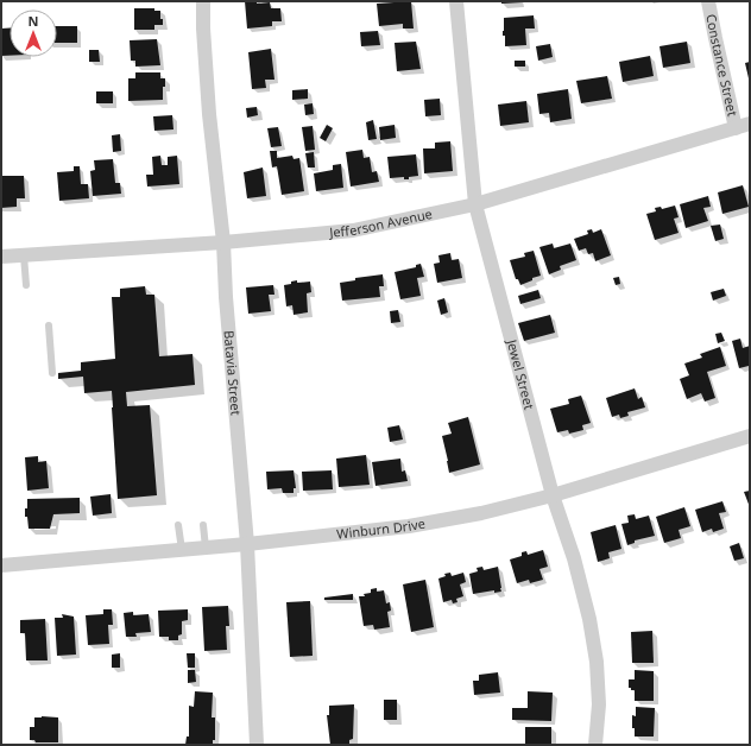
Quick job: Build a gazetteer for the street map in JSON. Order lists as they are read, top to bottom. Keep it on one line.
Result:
{"streets":{"street":["Constance Street","Jefferson Avenue","Batavia Street","Jewel Street","Winburn Drive"]},"crossings":[["Constance Street","Jefferson Avenue"],["Jefferson Avenue","Batavia Street"],["Jefferson Avenue","Jewel Street"],["Batavia Street","Winburn Drive"],["Jewel Street","Winburn Drive"]],"north":"top"}
